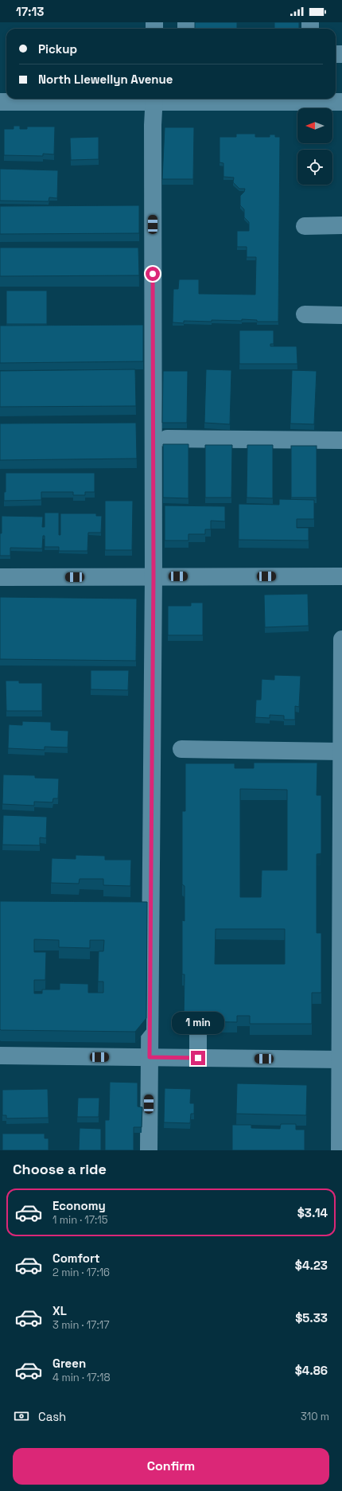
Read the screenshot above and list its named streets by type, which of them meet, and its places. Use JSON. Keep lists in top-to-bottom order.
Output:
{
  "north": "left",
  "page": {
    "status": "17:13",
    "banner": ["Pickup", "North Llewellyn Avenue"],
    "bubble": "1 min",
    "heading": "Choose a ride",
    "list": [
      {
        "name": "Economy",
        "note": "1 min · 17:15",
        "value": "$3.14"
      },
      {
        "name": "Comfort",
        "note": "2 min · 17:16",
        "value": "$4.23"
      },
      {
        "name": "XL",
        "note": "3 min · 17:17",
        "value": "$5.33"
      },
      {
        "name": "Green",
        "note": "4 min · 17:18",
        "value": "$4.86"
      }
    ],
    "pay": ["Cash", "310 m"],
    "buttons": "Confirm"
  }
}
